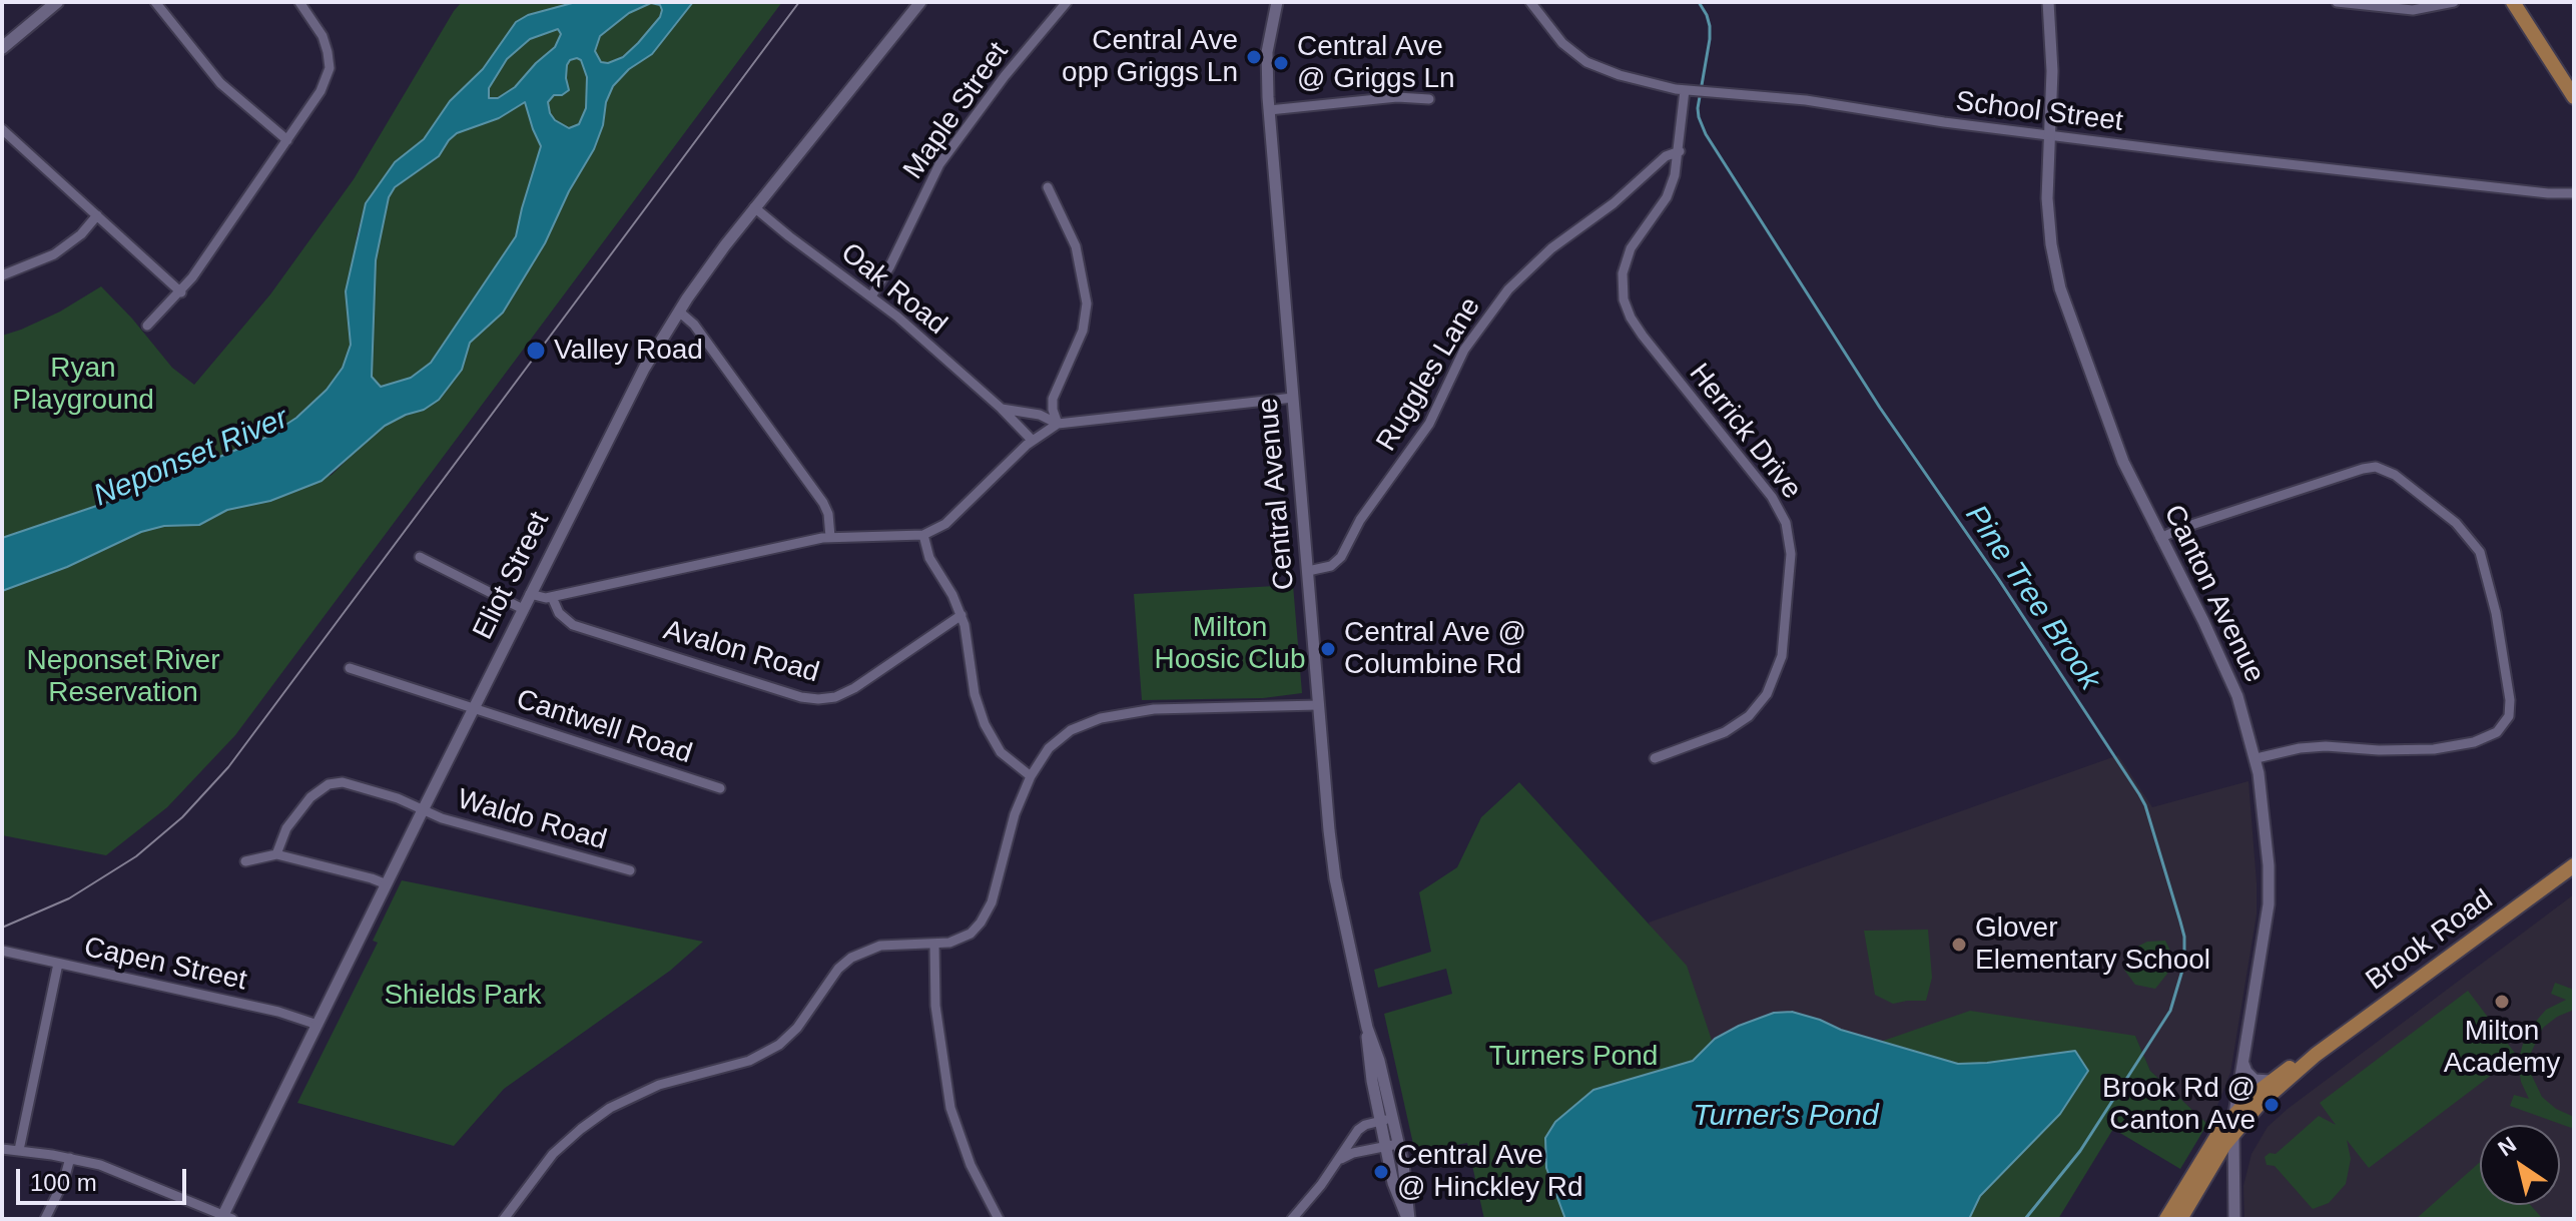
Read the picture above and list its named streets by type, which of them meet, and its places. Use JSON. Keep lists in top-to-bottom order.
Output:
{
  "streets": {
    "main road": ["Brook Road"],
    "street": [
      "Maple Street",
      "School Street",
      "Oak Road",
      "Ruggles Lane",
      "Herrick Drive",
      "Central Avenue",
      "Eliot Street",
      "Canton Avenue",
      "Avalon Road",
      "Cantwell Road",
      "Waldo Road",
      "Capen Street"
    ]
  },
  "crossings": [
    ["Maple Street", "Oak Road"],
    ["School Street", "Herrick Drive"],
    ["School Street", "Canton Avenue"],
    ["Oak Road", "Eliot Street"],
    ["Ruggles Lane", "Herrick Drive"],
    ["Ruggles Lane", "Central Avenue"],
    ["Eliot Street", "Cantwell Road"],
    ["Eliot Street", "Waldo Road"],
    ["Eliot Street", "Capen Street"],
    ["Canton Avenue", "Brook Road"]
  ],
  "water": ["Neponset River", "Pine Tree Brook", "Turner's Pond"],
  "parks": [
    "Ryan Playground",
    "Milton Hoosic Club",
    "Neponset River Reservation",
    "Shields Park",
    "Turners Pond"
  ],
  "places": [
    "Central Ave opp Griggs Ln",
    "Central Ave @ Griggs Ln",
    "Valley Road",
    "Central Ave @ Columbine Rd",
    "Glover Elementary School",
    "Milton Academy",
    "Brook Rd @ Canton Ave",
    "Central Ave @ Hinckley Rd"
  ],
  "scale_bar": "100 m",
  "north": "top left"
}
